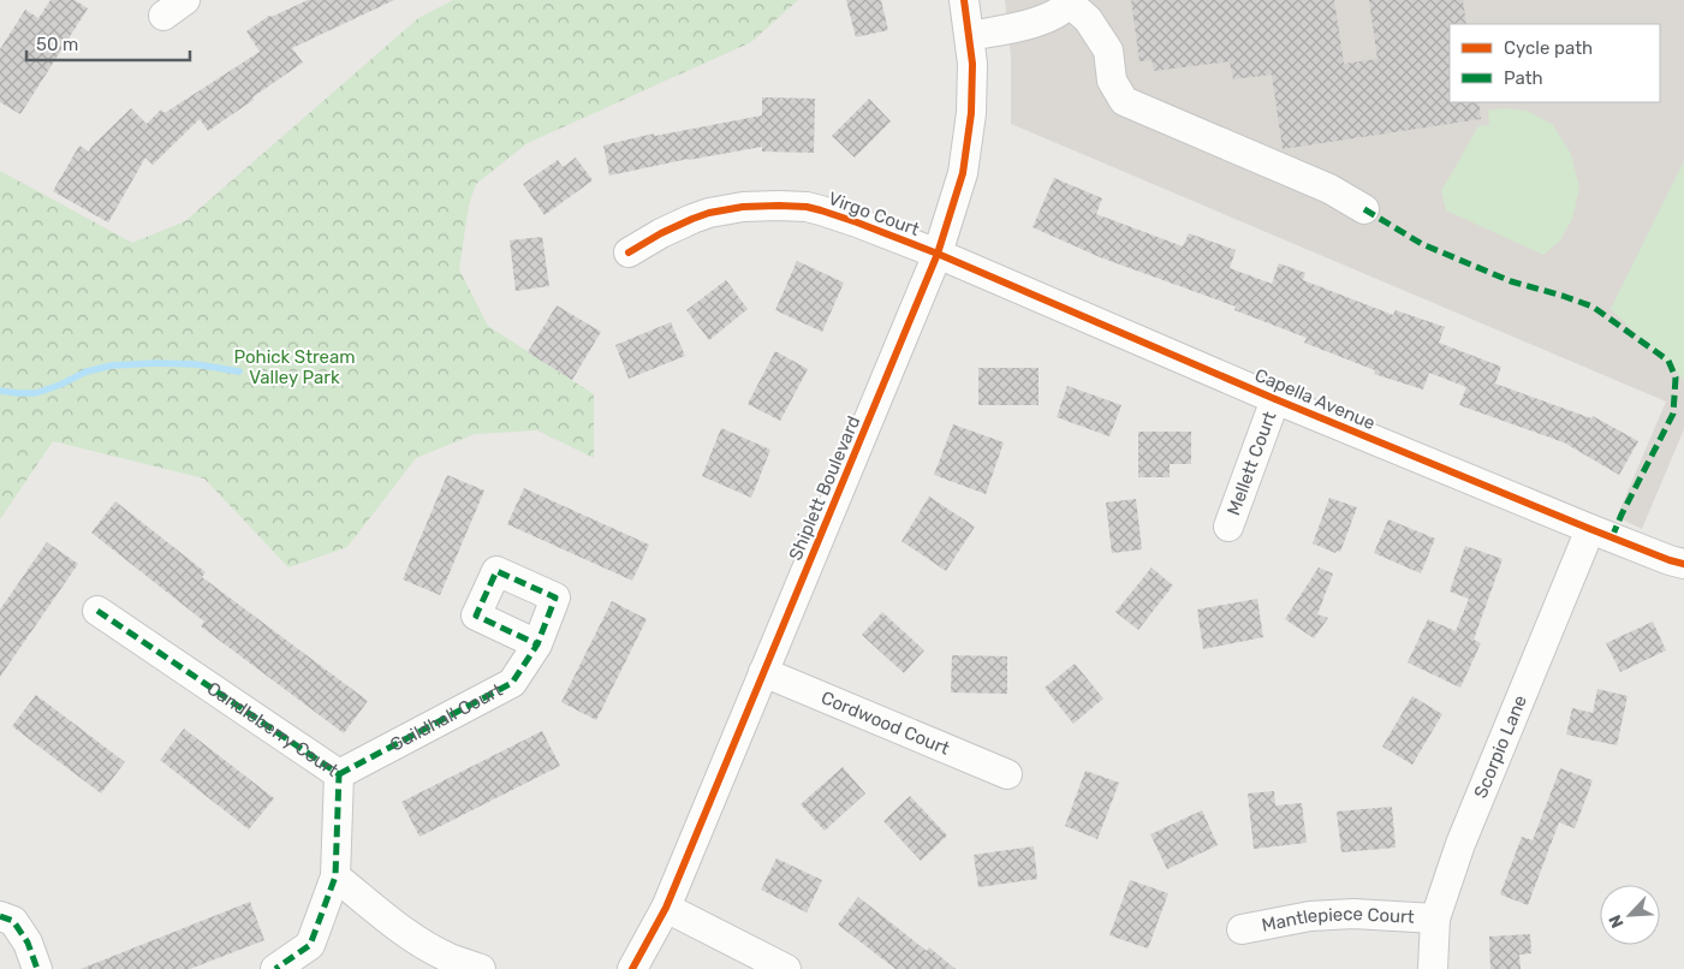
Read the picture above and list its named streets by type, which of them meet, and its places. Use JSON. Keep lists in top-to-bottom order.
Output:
{
  "streets": {
    "street": [
      "Virgo Court",
      "Capella Avenue",
      "Mellett Court",
      "Shiplett Boulevard",
      "Guildhall Court",
      "Cordwood Court",
      "Candleberry Court",
      "Scorpio Lane",
      "Mantlepiece Court"
    ]
  },
  "crossings": [
    ["Virgo Court", "Capella Avenue"],
    ["Virgo Court", "Shiplett Boulevard"],
    ["Capella Avenue", "Mellett Court"],
    ["Capella Avenue", "Shiplett Boulevard"],
    ["Capella Avenue", "Scorpio Lane"],
    ["Shiplett Boulevard", "Cordwood Court"],
    ["Guildhall Court", "Candleberry Court"],
    ["Scorpio Lane", "Mantlepiece Court"]
  ],
  "parks": ["Pohick Stream Valley Park"],
  "legend": ["Cycle path", "Path"],
  "scale_bar": "50 m",
  "north": "bottom left"
}
